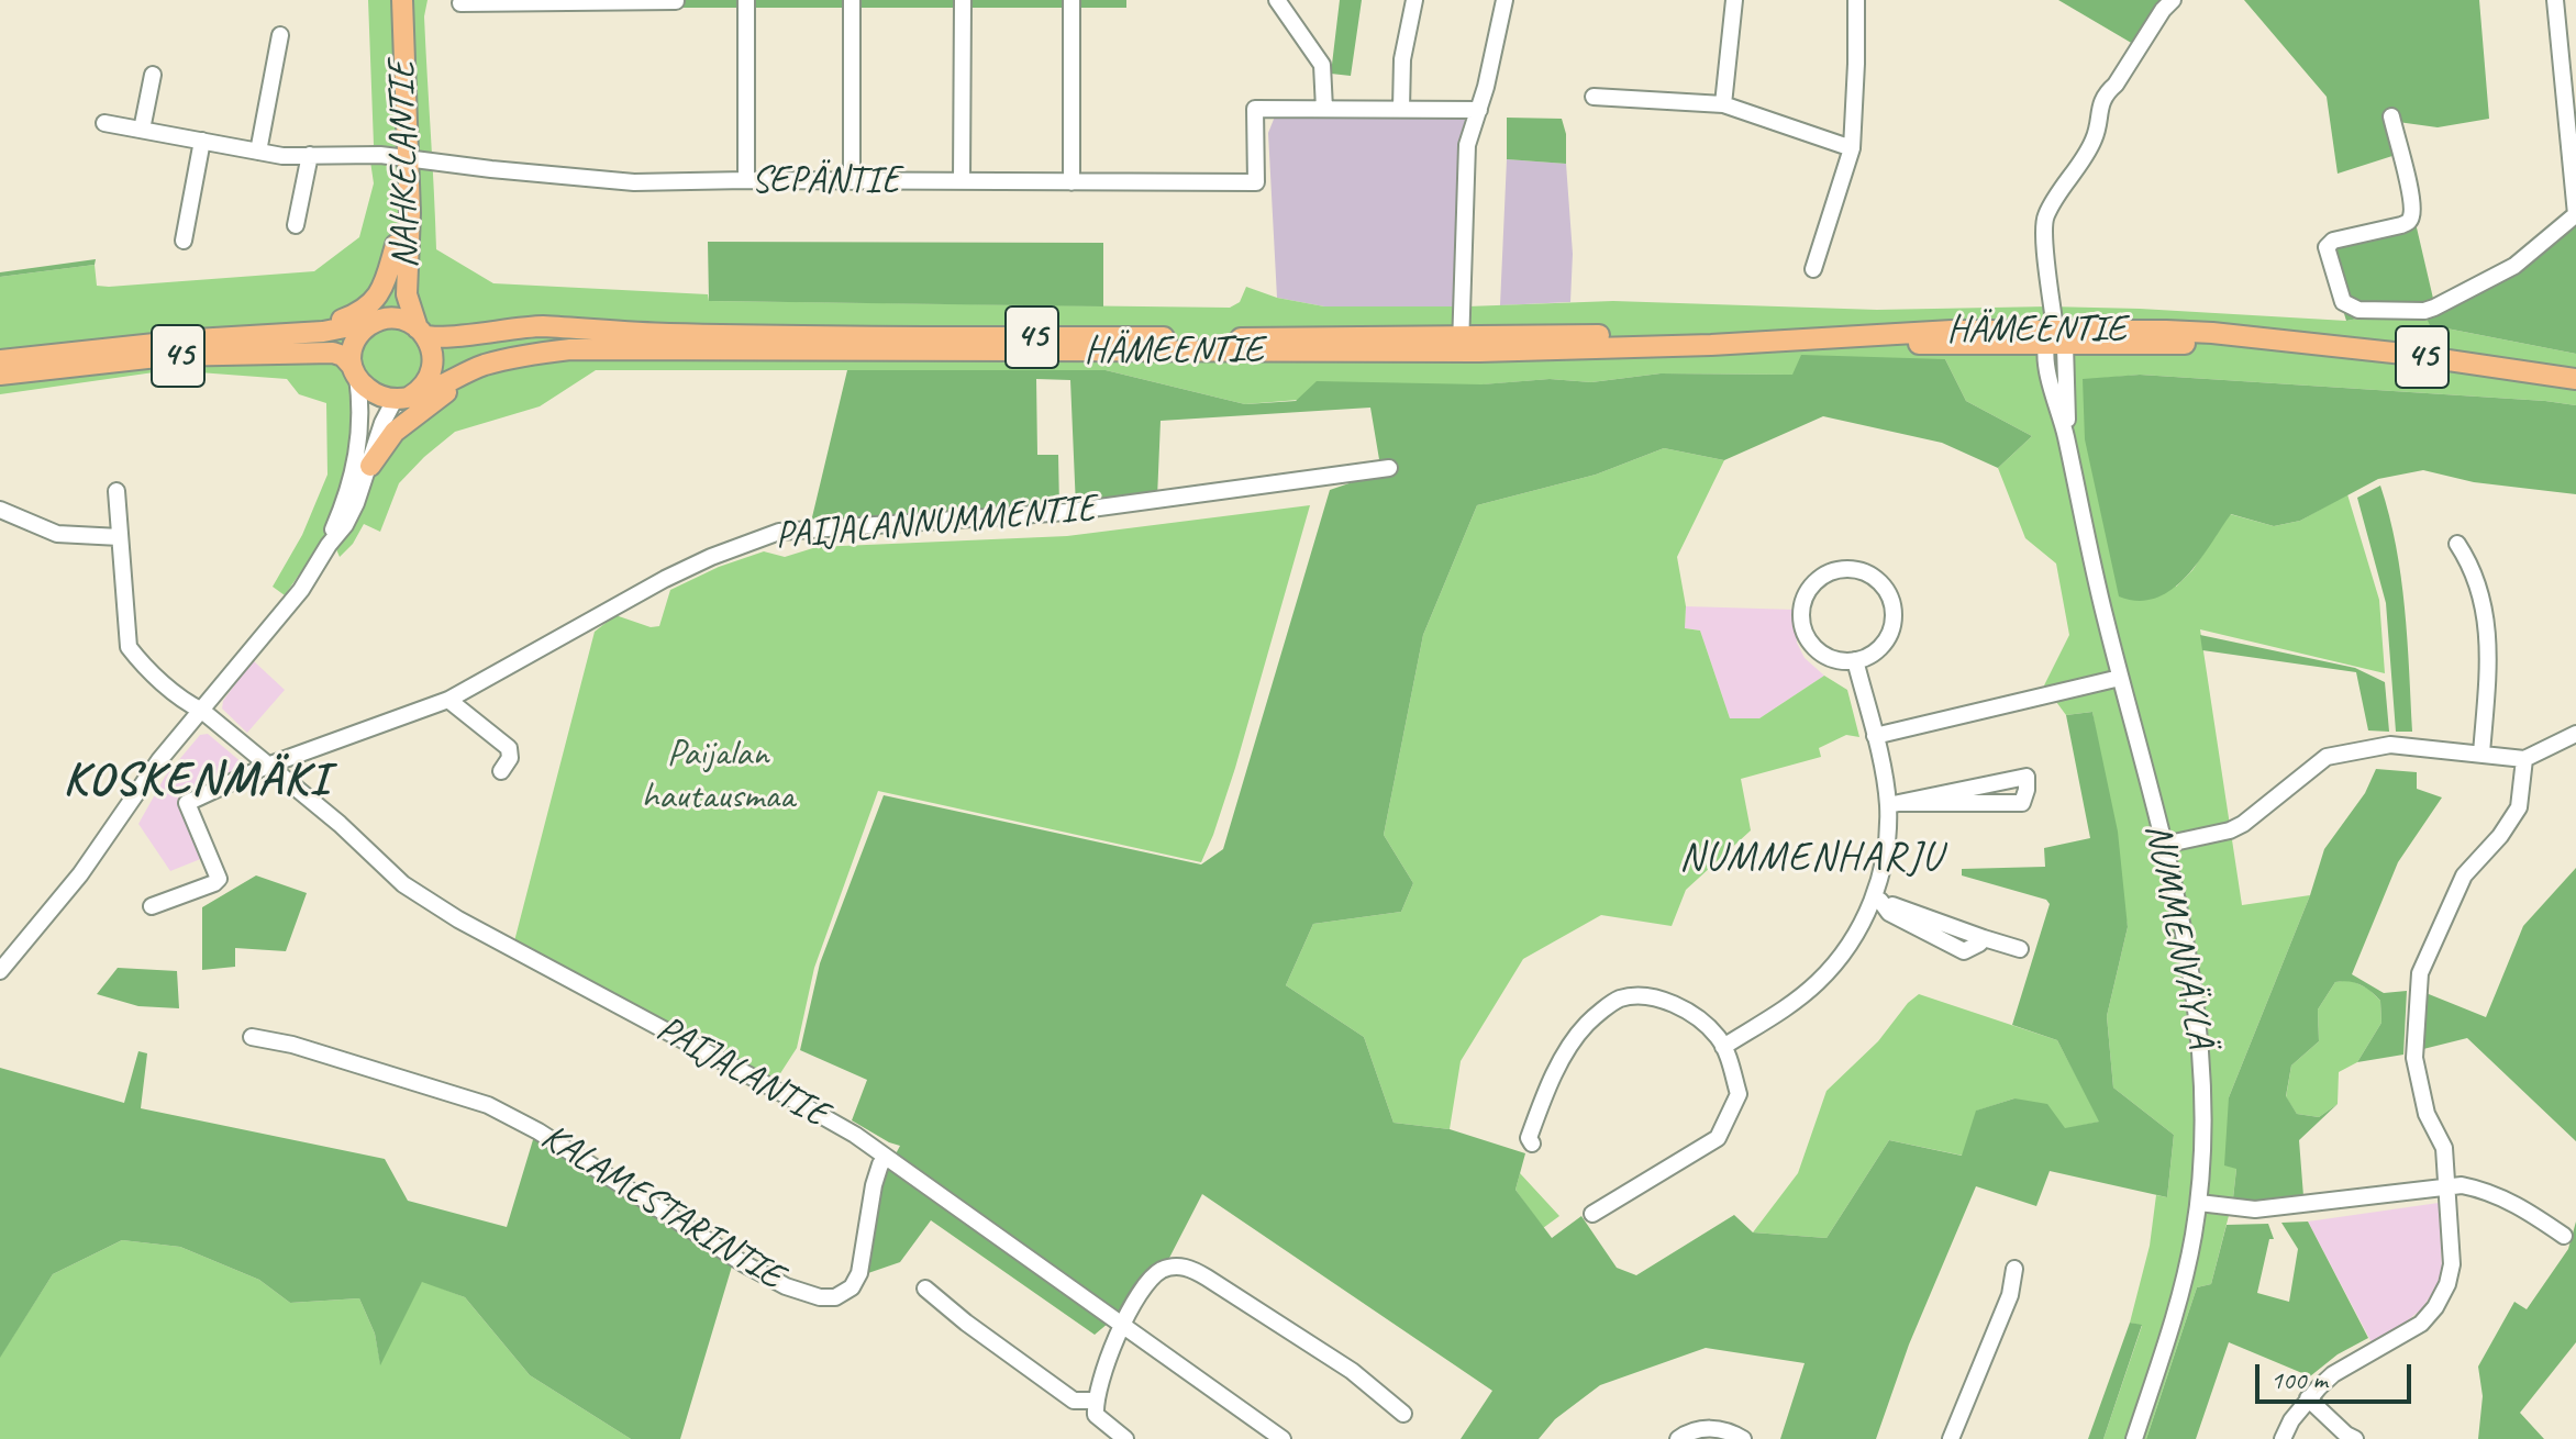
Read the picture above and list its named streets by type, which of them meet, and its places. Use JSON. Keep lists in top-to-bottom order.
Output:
{
  "streets": {
    "main road": ["NAHKELANTIE", "HÄMEENTIE", "45"],
    "street": [
      "SEPÄNTIE",
      "PAIJALANNUMMENTIE",
      "NUMMENVÄYLÄ",
      "PAIJALANTIE",
      "KALAMESTARINTIE"
    ]
  },
  "crossings": [
    ["NAHKELANTIE", "SEPÄNTIE"],
    ["NAHKELANTIE", "HÄMEENTIE"],
    ["NAHKELANTIE", "45"],
    ["HÄMEENTIE", "45"],
    ["HÄMEENTIE", "NUMMENVÄYLÄ"],
    ["PAIJALANNUMMENTIE", "PAIJALANTIE"],
    ["PAIJALANTIE", "KALAMESTARINTIE"]
  ],
  "districts": ["KOSKENMÄKI", "NUMMENHARJU"],
  "parks": ["Paijalan hautausmaa"],
  "scale_bar": "100 m"
}
